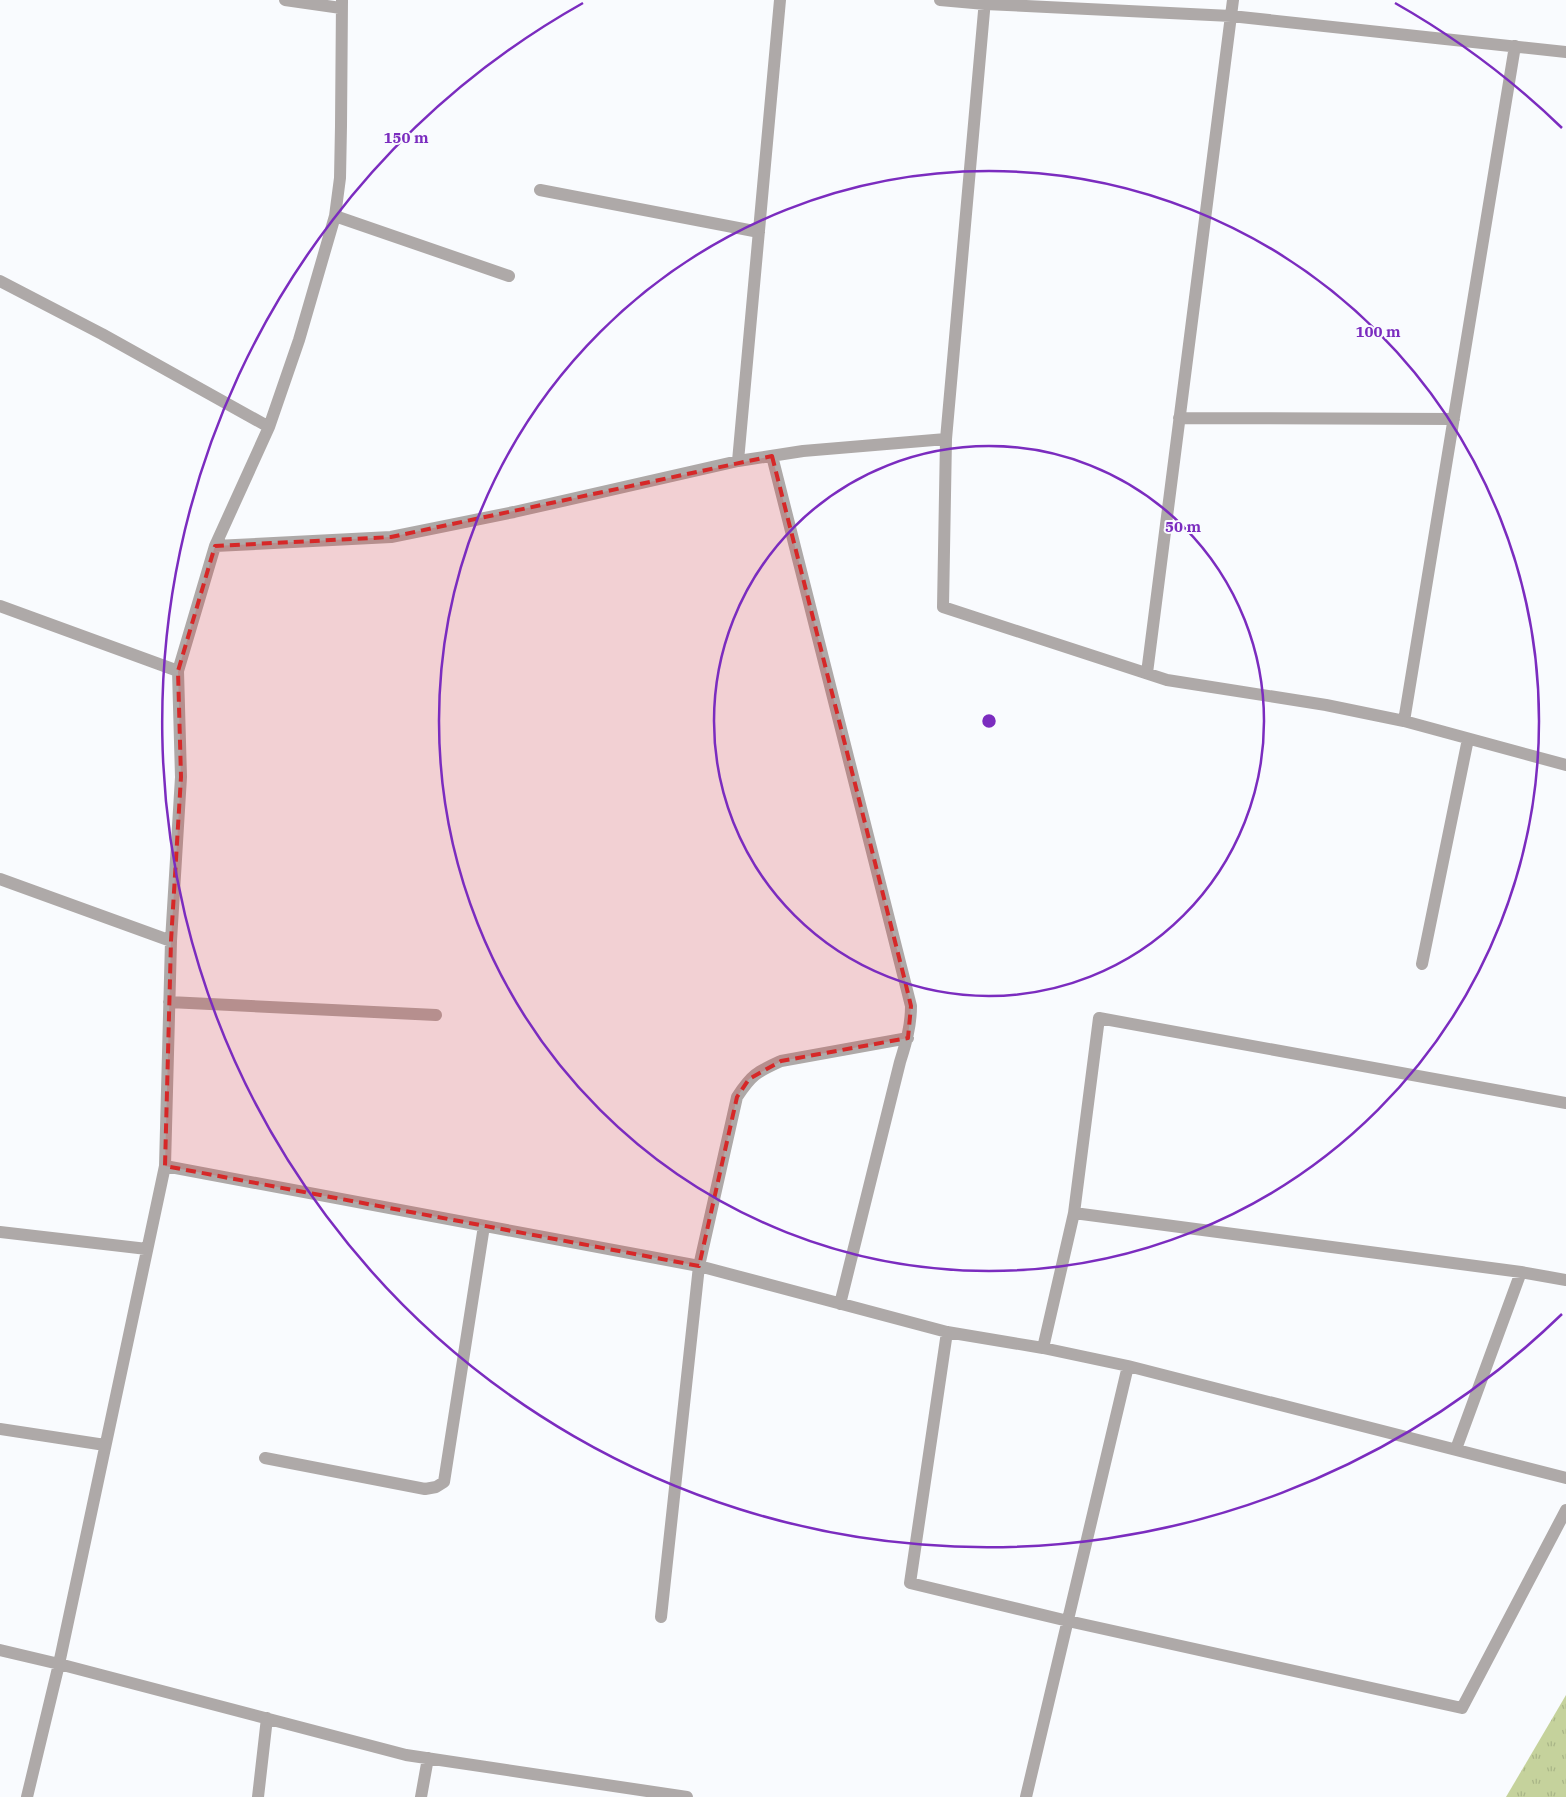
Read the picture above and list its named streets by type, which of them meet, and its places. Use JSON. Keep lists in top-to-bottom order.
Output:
{
  "rings": ["150 m", "100 m", "50 m"]
}
